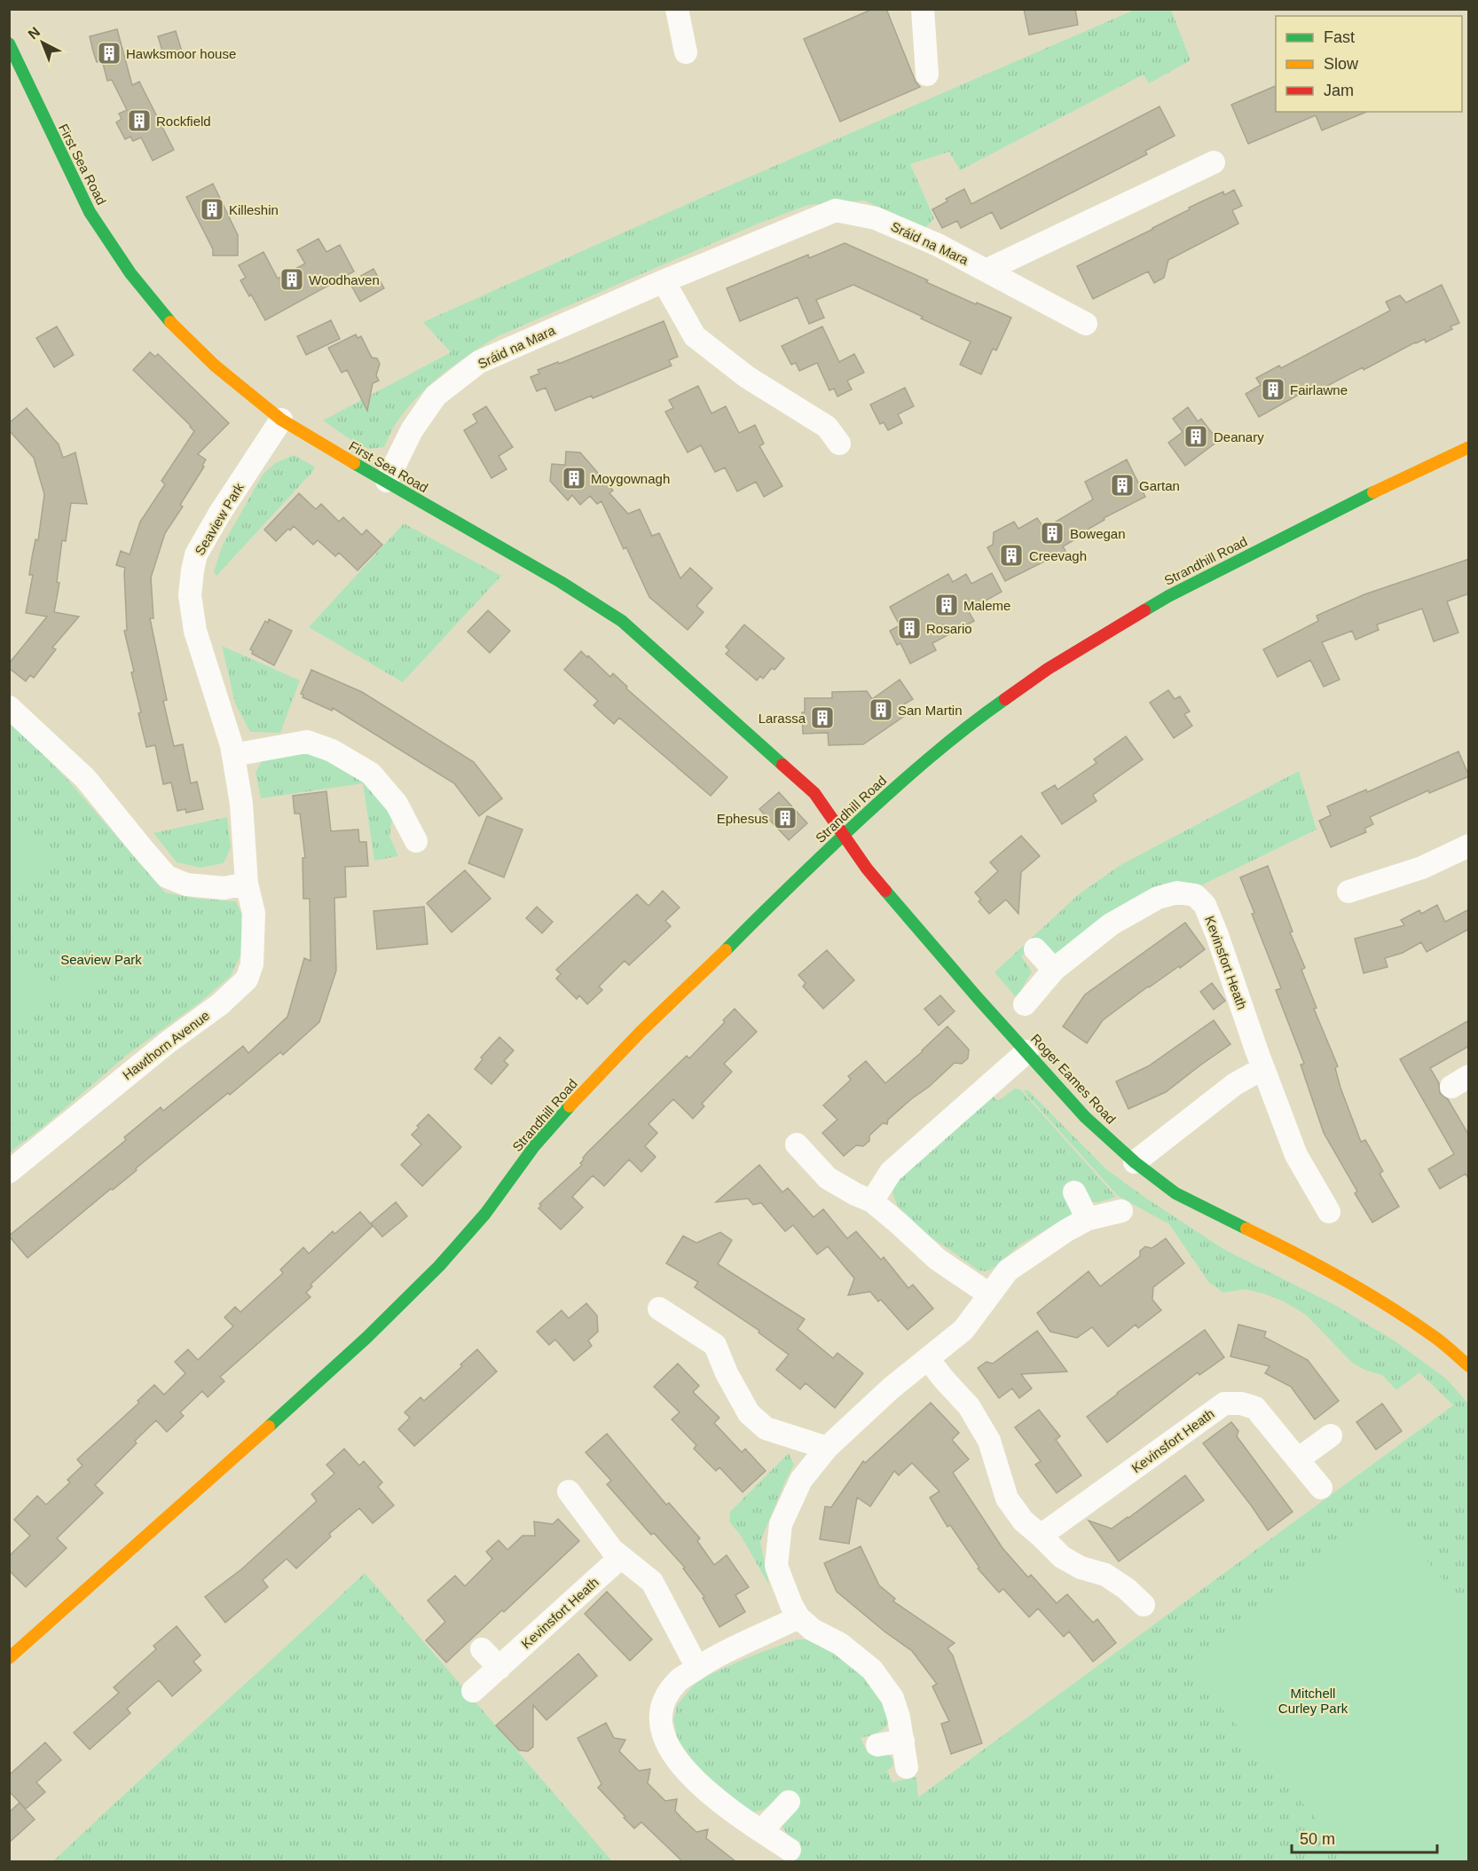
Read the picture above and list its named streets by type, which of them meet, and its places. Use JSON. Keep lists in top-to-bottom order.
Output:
{
  "streets": {
    "main road": ["First Sea Road", "Strandhill Road", "Roger Eames Road"],
    "street": [
      "Sráid na Mara",
      "Seaview Park",
      "Kevinsfort Heath",
      "Hawthorn Avenue"
    ]
  },
  "crossings": [
    ["First Sea Road", "Sráid na Mara"],
    ["First Sea Road", "Seaview Park"],
    ["First Sea Road", "Strandhill Road"],
    ["First Sea Road", "Roger Eames Road"],
    ["Seaview Park", "Hawthorn Avenue"],
    ["Strandhill Road", "Roger Eames Road"]
  ],
  "parks": ["Seaview Park", "Mitchell Curley Park"],
  "places": {
    "building": [
      "Hawksmoor house",
      "Rockfield",
      "Killeshin",
      "Woodhaven",
      "Fairlawne",
      "Deanary",
      "Moygownagh",
      "Gartan",
      "Bowegan",
      "Creevagh",
      "Maleme",
      "Rosario",
      "San Martin",
      "Larassa",
      "Ephesus"
    ]
  },
  "legend": ["Fast", "Slow", "Jam"],
  "scale_bar": "50 m",
  "north": "top left"
}
